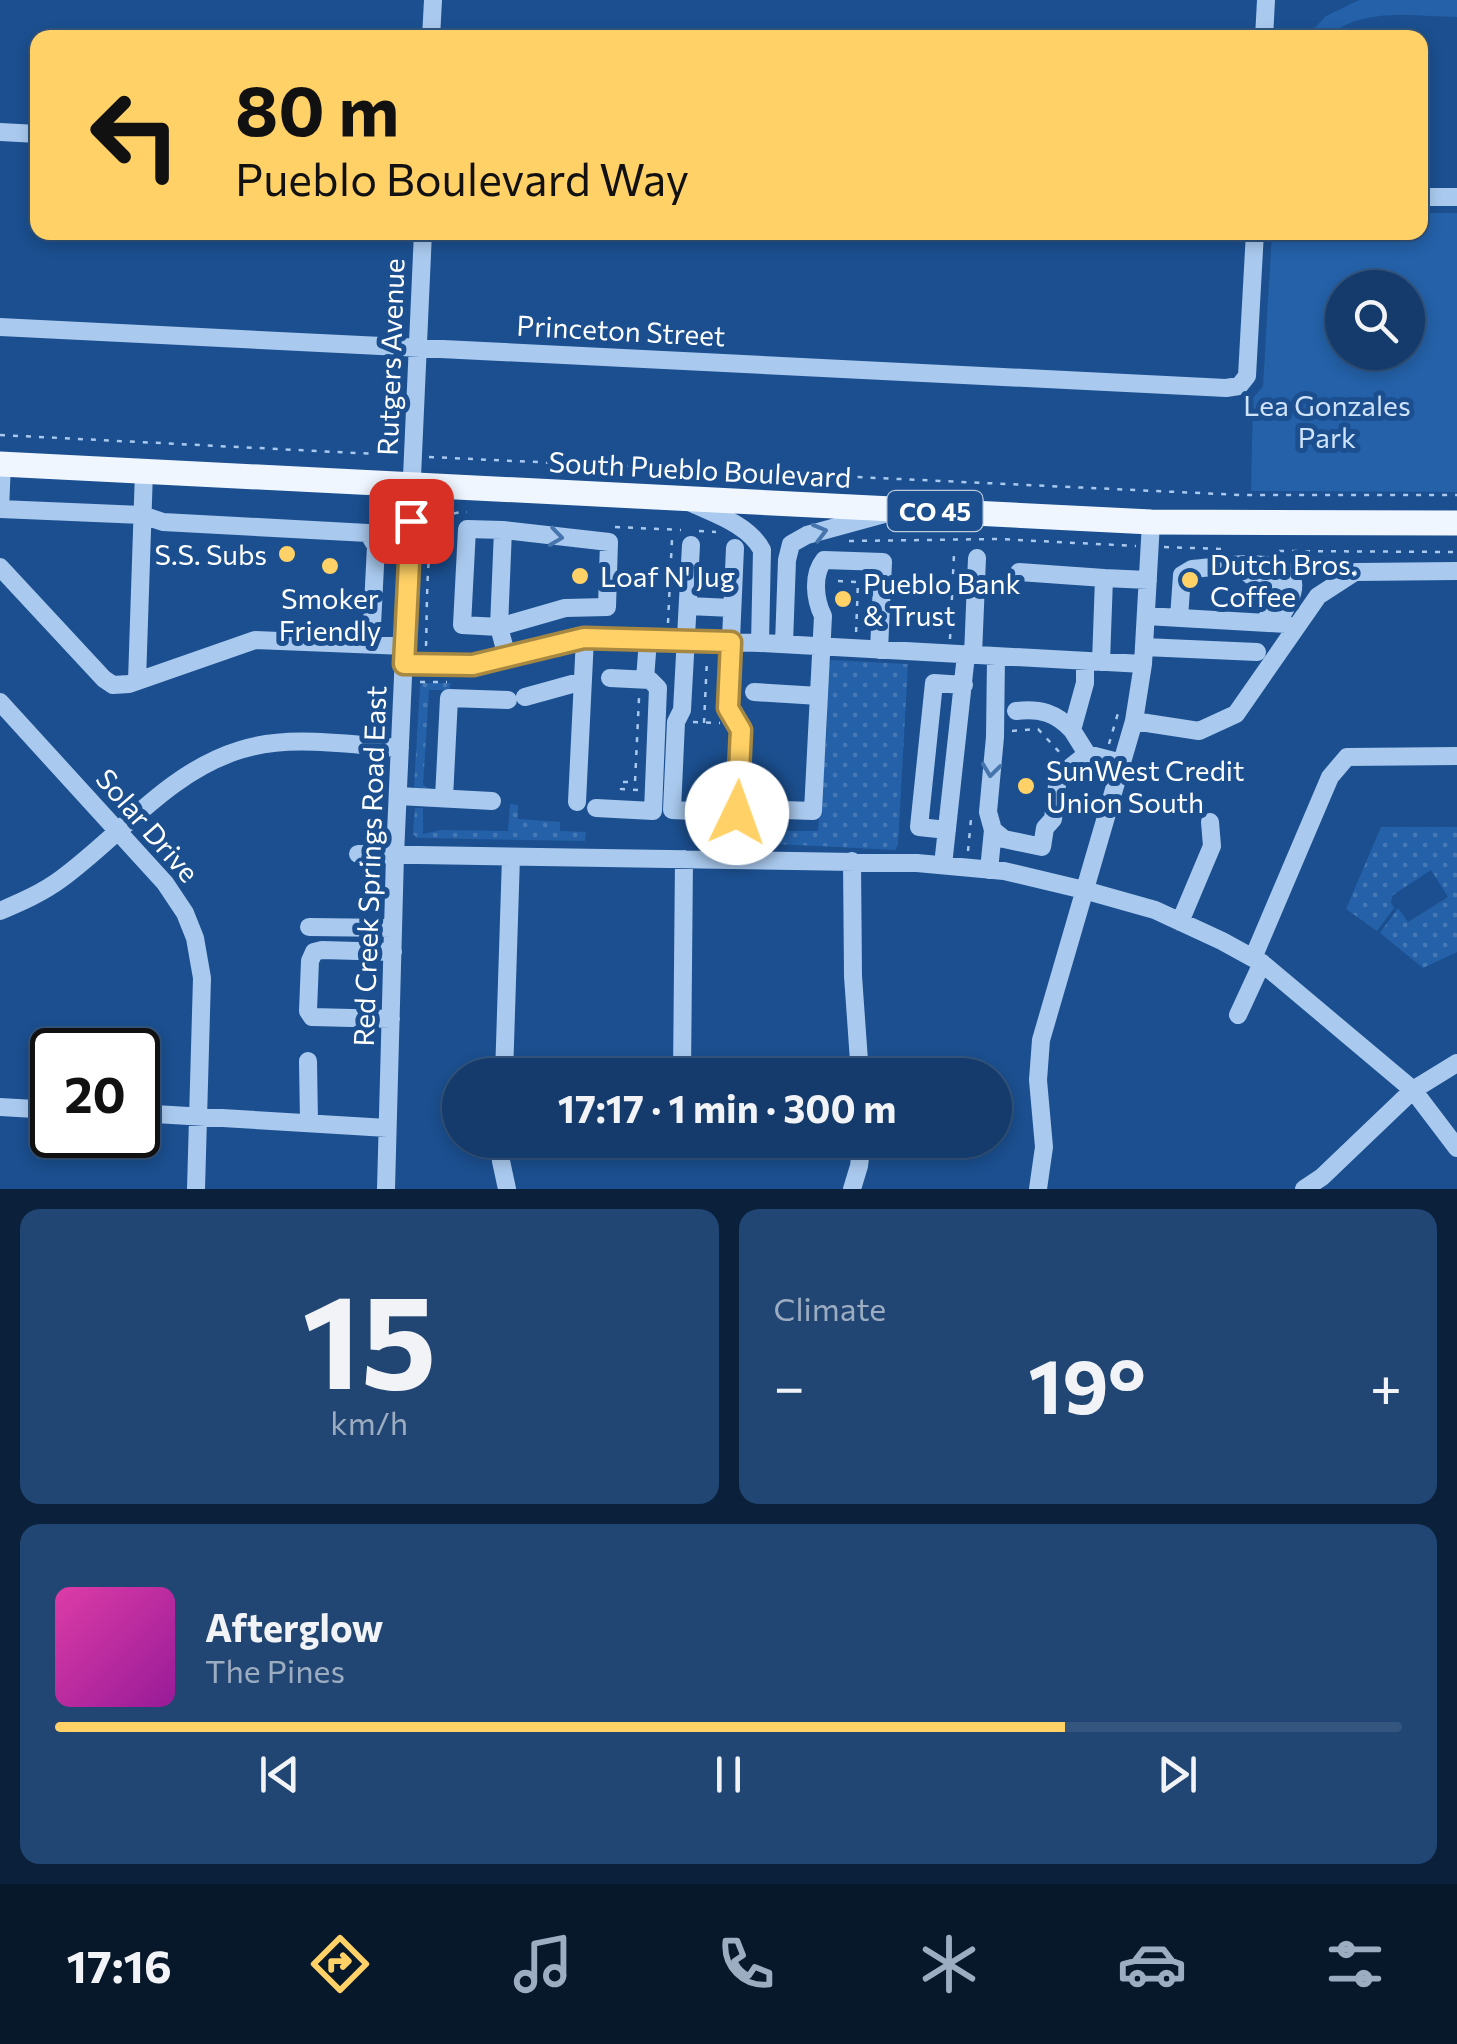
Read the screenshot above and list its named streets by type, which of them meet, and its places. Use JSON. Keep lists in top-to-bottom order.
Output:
{
  "streets": {
    "main road": ["South Pueblo Boulevard", "CO 45"],
    "street": [
      "Princeton Street",
      "Rutgers Avenue",
      "Solar Drive",
      "Red Creek Springs Road East"
    ]
  },
  "crossings": [
    ["Princeton Street", "Rutgers Avenue"],
    ["Rutgers Avenue", "South Pueblo Boulevard"],
    ["Rutgers Avenue", "Red Creek Springs Road East"],
    ["South Pueblo Boulevard", "Red Creek Springs Road East"]
  ],
  "parks": ["Lea Gonzales Park"],
  "places": [
    "S.S. Subs",
    "Smoker Friendly",
    "Loaf N' Jug",
    "Dutch Bros. Coffee",
    "Pueblo Bank & Trust",
    "SunWest Credit Union South"
  ],
  "page": {
    "turn": ["80 m", "Pueblo Boulevard Way"],
    "limit": "20",
    "trip": "17:17 · 1 min · 300 m",
    "tile": [
      ["15", "km/h"],
      "Climate"
    ],
    "heat": ["−", "19°", "+"],
    "song": ["Afterglow", "The Pines"],
    "tabs": "17:16"
  }
}
